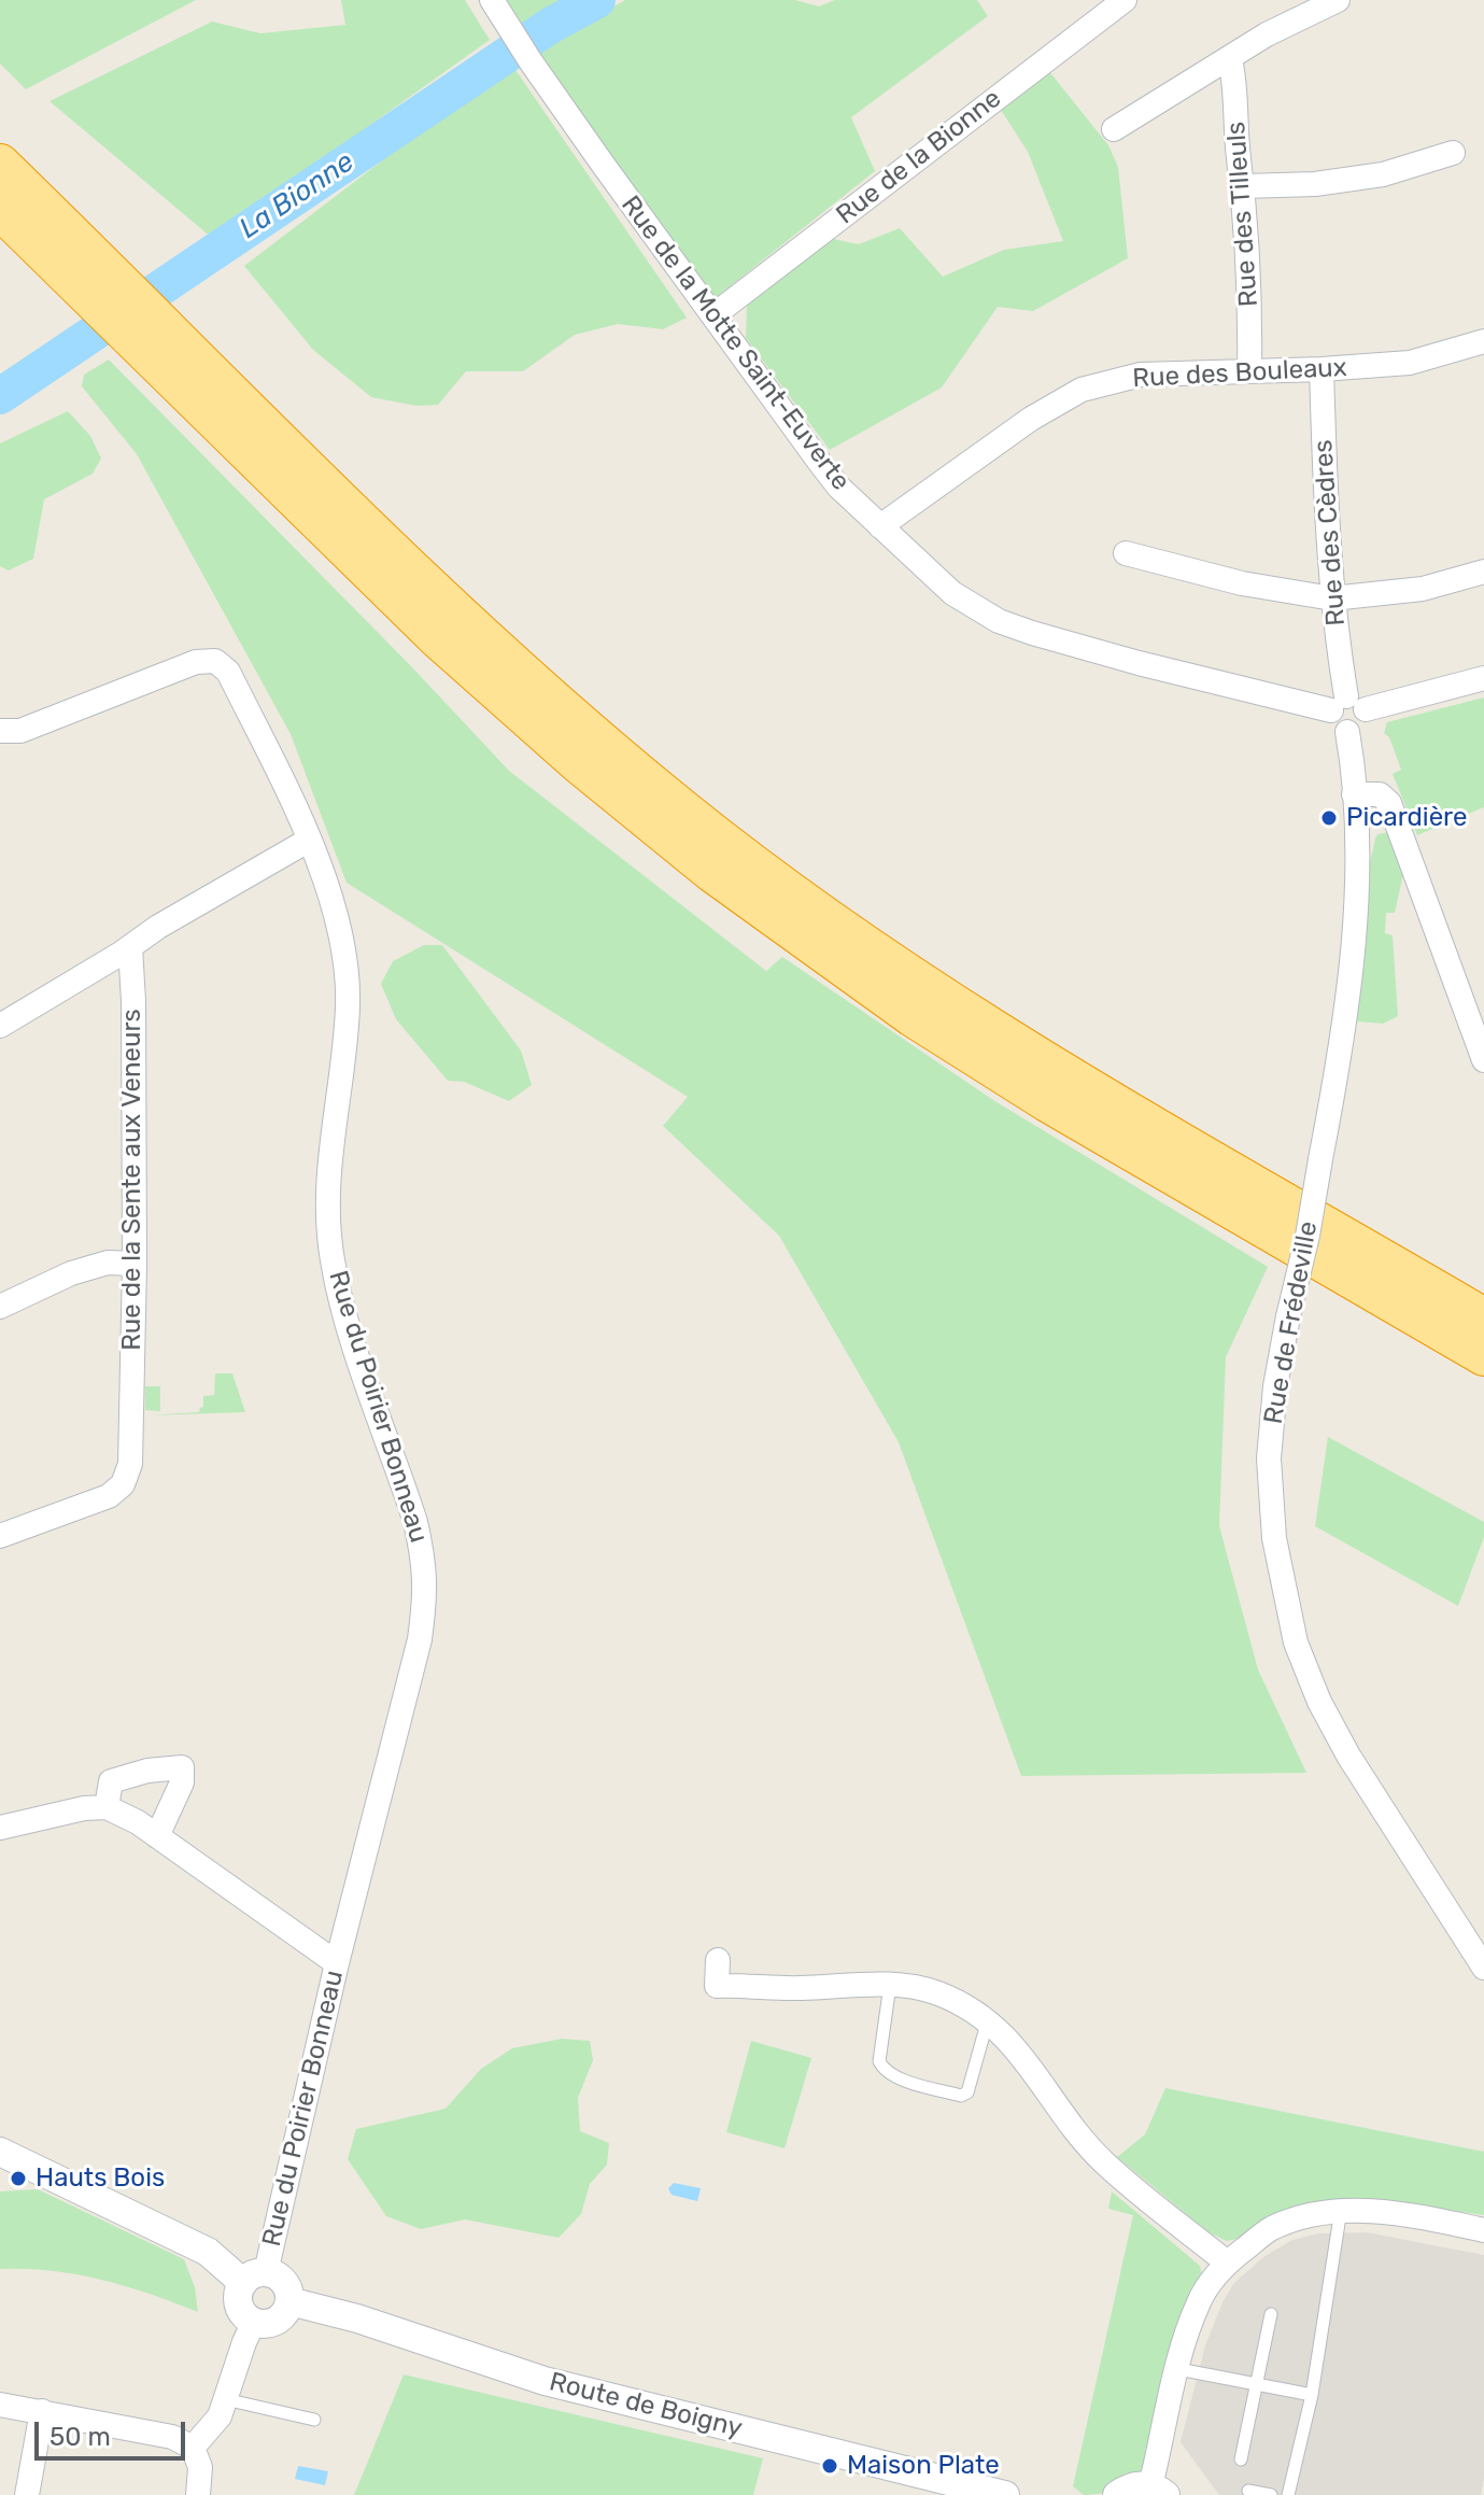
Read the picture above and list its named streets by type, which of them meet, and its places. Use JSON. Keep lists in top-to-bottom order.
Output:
{
  "streets": {
    "street": [
      "Rue de la Bionne",
      "Rue des Tilleuls",
      "Rue de la Motte Saint-Euverte",
      "Rue des Bouleaux",
      "Rue des Cèdres",
      "Rue de la Sente aux Veneurs",
      "Rue de Frédeville",
      "Rue du Poirier Bonneau",
      "Route de Boigny"
    ]
  },
  "crossings": [
    ["Rue de la Bionne", "Rue de la Motte Saint-Euverte"],
    ["Rue des Tilleuls", "Rue des Bouleaux"],
    ["Rue de la Motte Saint-Euverte", "Rue des Bouleaux"],
    ["Rue de la Motte Saint-Euverte", "Rue des Cèdres"],
    ["Rue de la Motte Saint-Euverte", "Rue de Frédeville"],
    ["Rue des Bouleaux", "Rue des Cèdres"],
    ["Rue des Cèdres", "Rue de Frédeville"],
    ["Rue du Poirier Bonneau", "Route de Boigny"]
  ],
  "water": ["La Bionne"],
  "places": ["Picardière", "Hauts Bois", "Maison Plate"],
  "scale_bar": "50 m"
}
